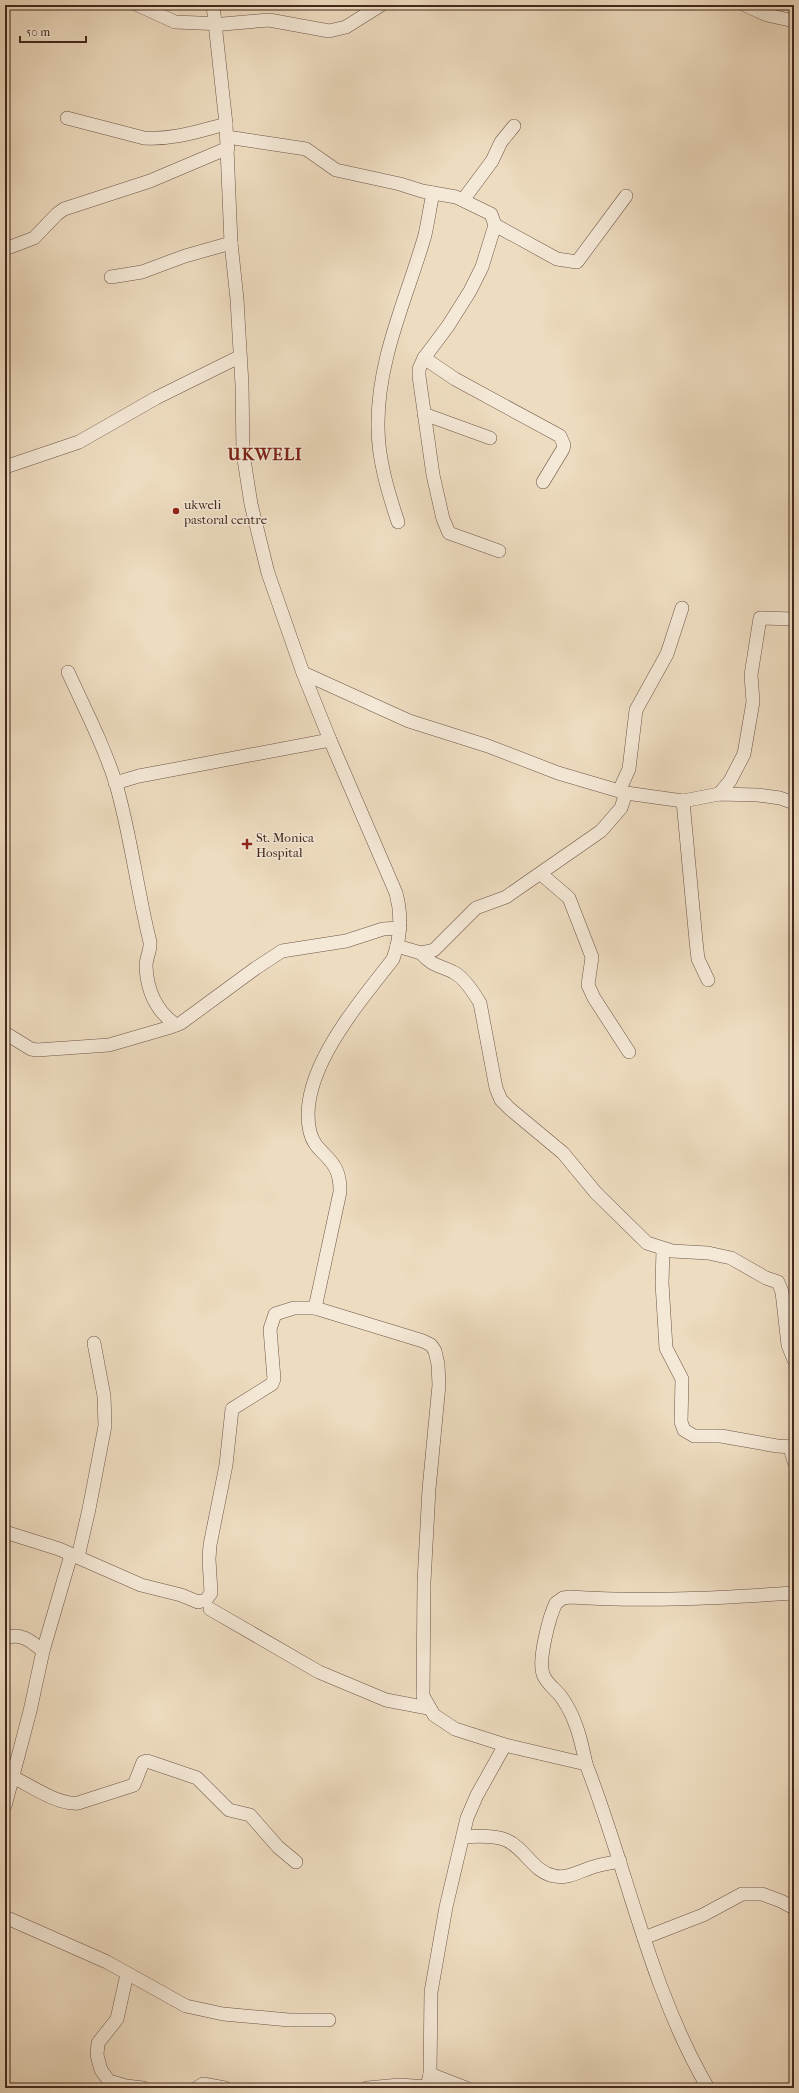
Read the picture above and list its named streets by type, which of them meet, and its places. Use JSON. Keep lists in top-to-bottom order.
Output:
{
  "districts": ["UKWELI"],
  "places": {
    "other": ["ukweli pastoral centre"],
    "health": ["St. Monica Hospital"]
  },
  "scale_bar": "50 m"
}
